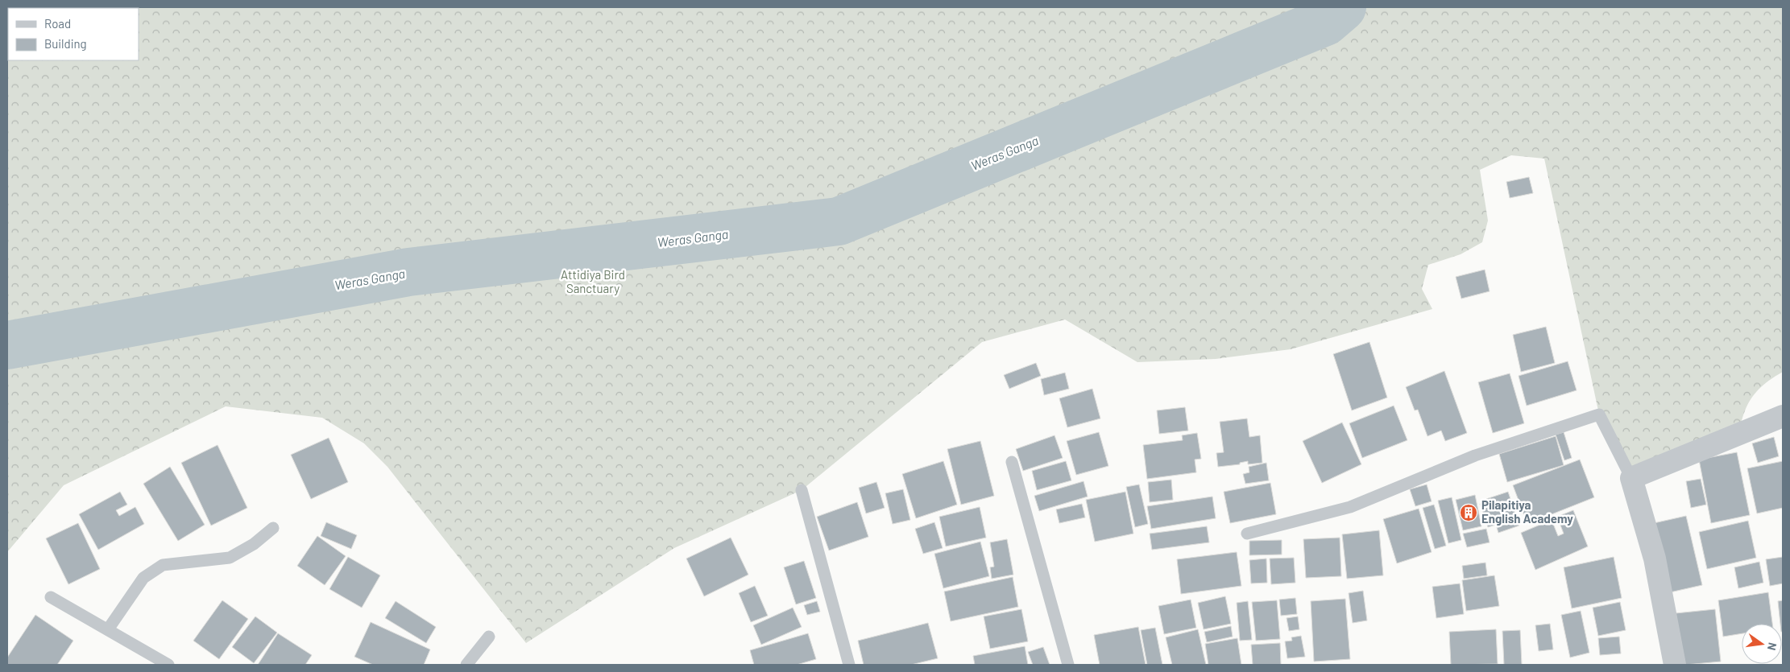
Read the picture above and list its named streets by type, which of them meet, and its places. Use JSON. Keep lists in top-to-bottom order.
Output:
{
  "water": ["Weras Ganga"],
  "parks": ["Attidiya Bird Sanctuary"],
  "places": {
    "building": ["Pilapitiya English Academy"]
  },
  "legend": ["Road", "Building"],
  "north": "right"
}
